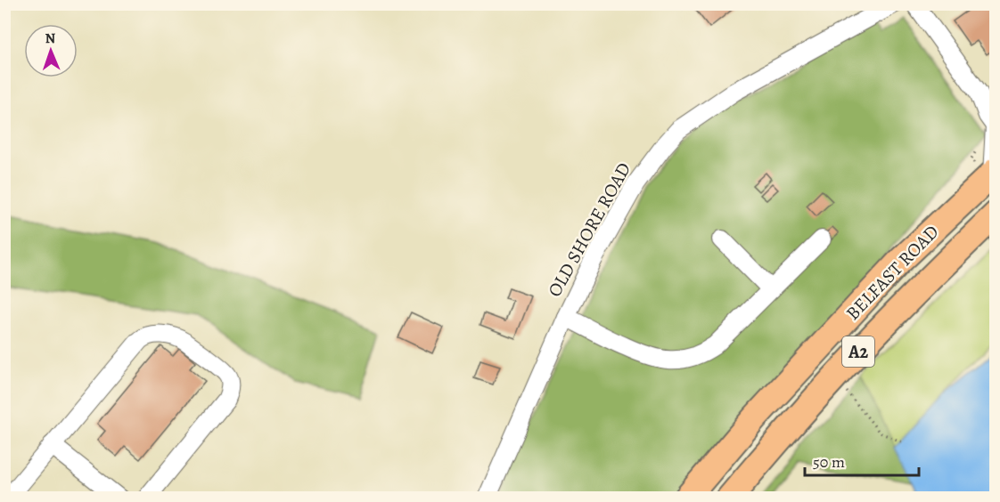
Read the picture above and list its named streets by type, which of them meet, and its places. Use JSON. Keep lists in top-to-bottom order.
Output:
{
  "streets": {
    "highway": ["BELFAST ROAD", "A2"],
    "street": ["OLD SHORE ROAD"]
  },
  "scale_bar": "50 m",
  "north": "top"
}
